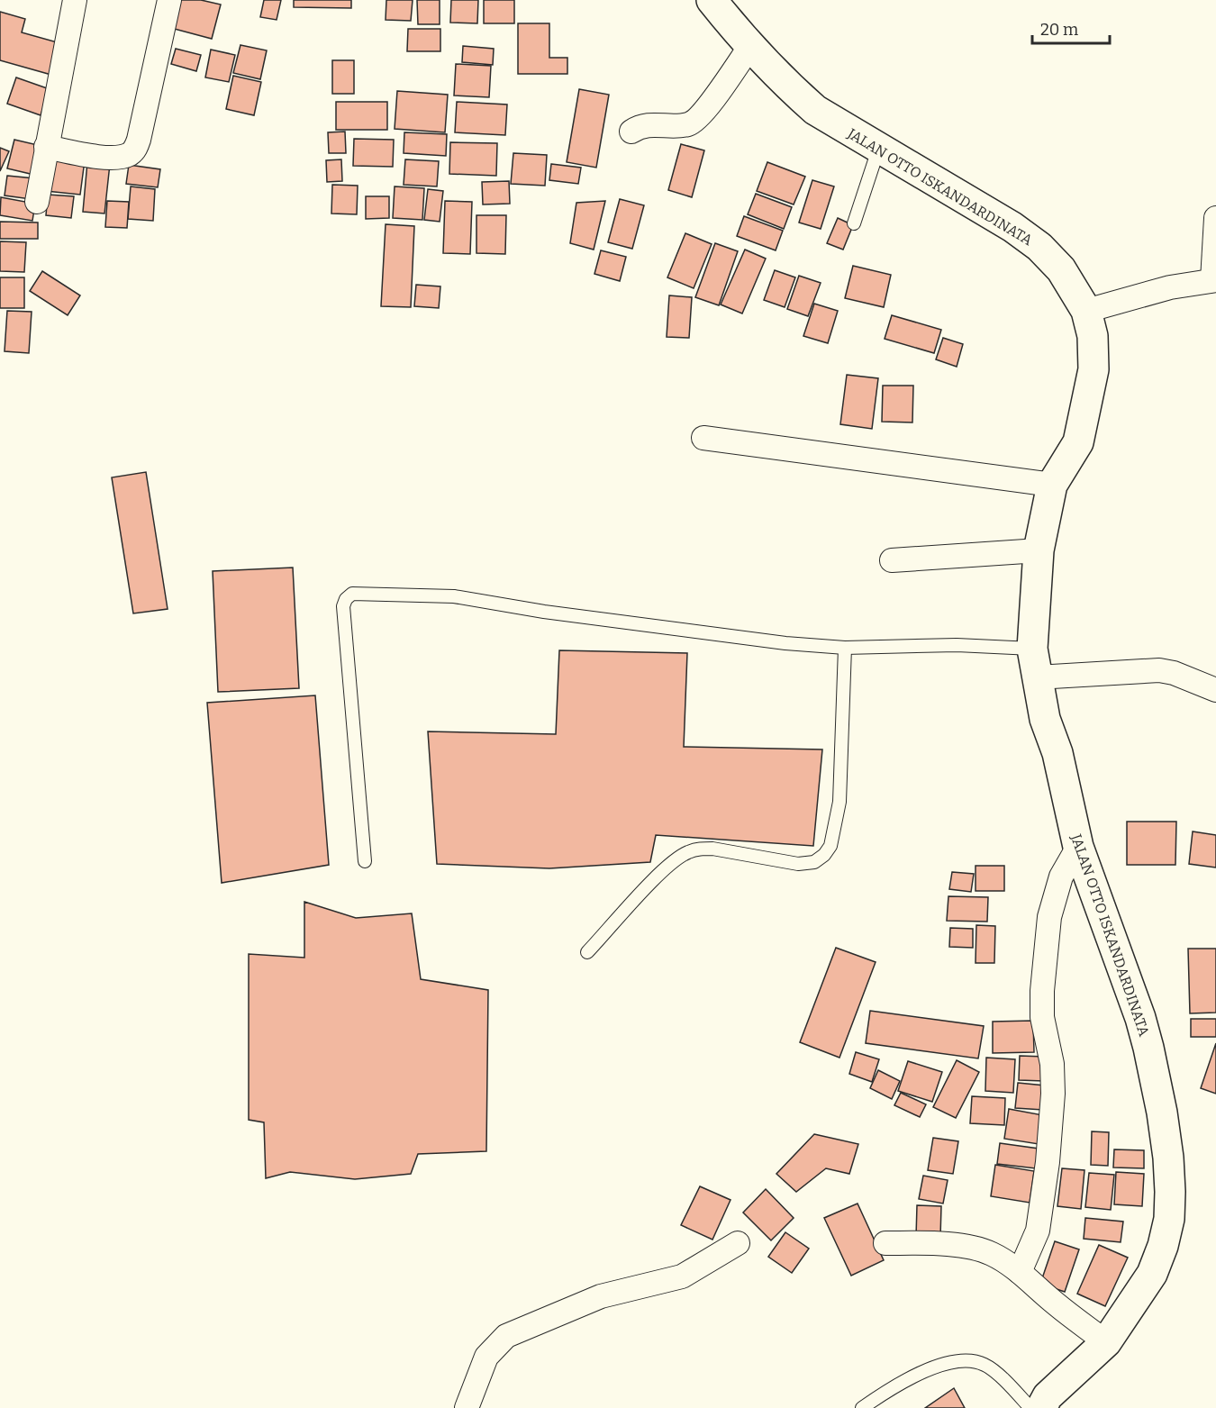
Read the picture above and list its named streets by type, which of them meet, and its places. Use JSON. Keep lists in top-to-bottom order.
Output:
{
  "streets": {
    "main road": ["JALAN OTTO ISKANDARDINATA"]
  },
  "scale_bar": "20 m"
}
